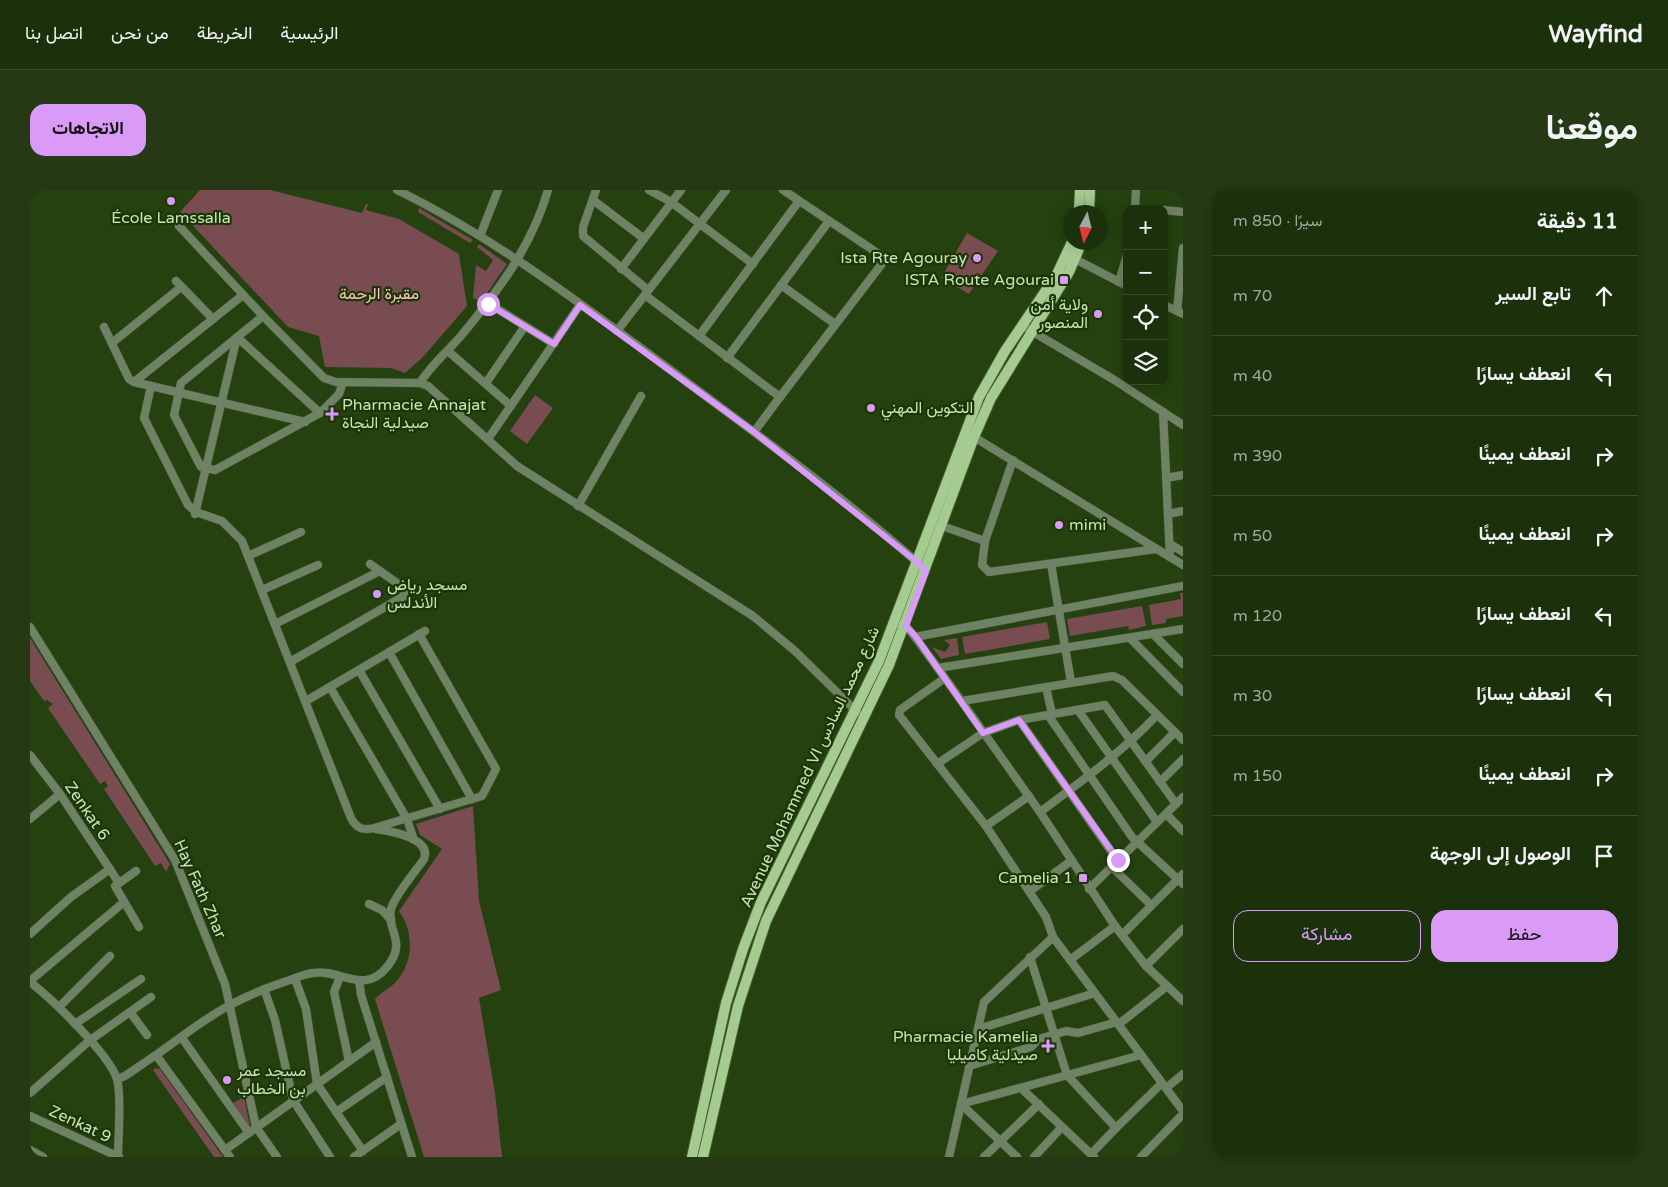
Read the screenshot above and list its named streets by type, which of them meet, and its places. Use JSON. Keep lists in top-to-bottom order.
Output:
{
  "streets": {
    "main road": ["Avenue Mohammed VI شارع محمد السادس"],
    "street": ["Zenkat 6", "Hay Fath Zhar", "Zenkat 9"]
  },
  "parks": ["مقبرة الرحمة"],
  "places": {
    "other": [
      "École Lamssalla",
      "Ista Rte Agouray",
      "ولاية أمن المنصور",
      "التكوين المهني",
      "mimi",
      "مسجد رياض الأندلس",
      "مسجد عمر بن الخطاب"
    ],
    "transit": ["ISTA Route Agourai", "Camelia 1"],
    "health": ["Pharmacie Annajat صيدلية النجاة", "Pharmacie Kamelia صيدلية كاميليا"]
  },
  "north": "bottom",
  "page": {
    "header": "Wayfind",
    "nav": [
      "الرئيسية",
      "الخريطة",
      "من نحن",
      "اتصل بنا"
    ],
    "title": "موقعنا",
    "buttons": [
      "الاتجاهات",
      ["حفظ", "مشاركة"]
    ],
    "heading": ["11 دقيقة", "سيرًا · 850 m"],
    "map_buttons": ["+", "−"],
    "list": [
      ["تابع السير", "70 m"],
      ["انعطف يسارًا", "40 m"],
      ["انعطف يمينًا", "390 m"],
      ["انعطف يمينًا", "50 m"],
      ["انعطف يسارًا", "120 m"],
      ["انعطف يسارًا", "30 m"],
      ["انعطف يمينًا", "150 m"],
      "الوصول إلى الوجهة"
    ]
  }
}
